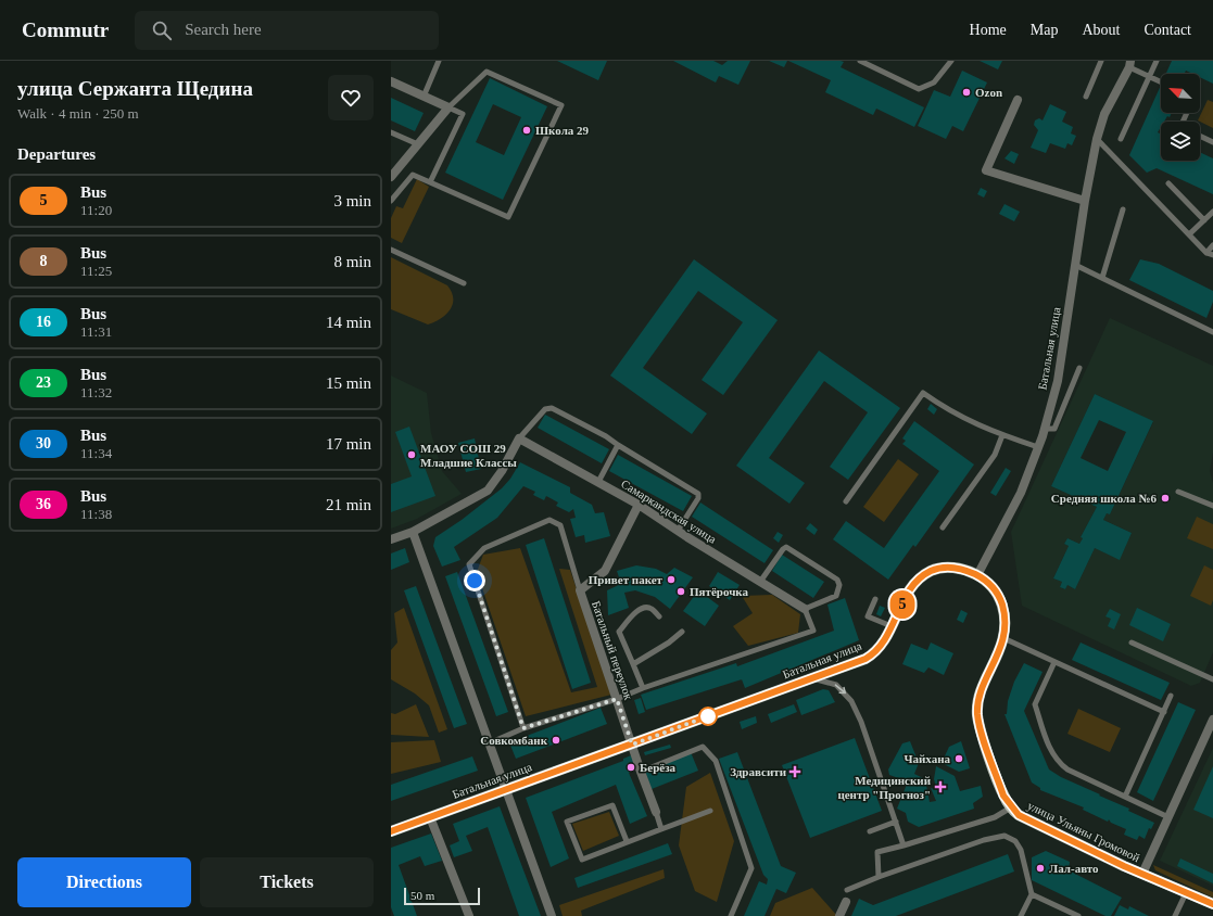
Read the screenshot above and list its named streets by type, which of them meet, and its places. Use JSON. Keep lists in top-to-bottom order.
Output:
{
  "streets": {
    "main road": ["Батальная улица", "улица Ульяны Громовой"],
    "street": ["Самаркандская улица", "Батальный переулок"]
  },
  "crossings": [
    ["Батальная улица", "Батальный переулок"],
    ["Батальная улица", "улица Ульяны Громовой"],
    ["Самаркандская улица", "Батальный переулок"]
  ],
  "places": {
    "other": [
      "Ozon",
      "Школа 29",
      "МАОУ СОШ 29 Младшие Классы",
      "Средняя школа №6",
      "Привет пакет",
      "Пятёрочка",
      "Совкомбанк",
      "Чайхана",
      "Берёза",
      "Лал-авто"
    ],
    "health": ["Здравсити", "Медицинский центр \"Прогноз\""]
  },
  "lines": ["bus line 5"],
  "scale_bar": "50 m",
  "north": "top left",
  "page": {
    "header": "Commutr",
    "search": "Search here",
    "nav": [
      "Home",
      "Map",
      "About",
      "Contact"
    ],
    "heading": [
      ["улица Сержанта Щедина", "Walk · 4 min · 250 m"],
      "Departures"
    ],
    "on_map": "5",
    "list": [
      {
        "mark": "5",
        "name": "Bus",
        "note": "11:20",
        "value": "3 min"
      },
      {
        "mark": "8",
        "name": "Bus",
        "note": "11:25",
        "value": "8 min"
      },
      {
        "mark": "16",
        "name": "Bus",
        "note": "11:31",
        "value": "14 min"
      },
      {
        "mark": "23",
        "name": "Bus",
        "note": "11:32",
        "value": "15 min"
      },
      {
        "mark": "30",
        "name": "Bus",
        "note": "11:34",
        "value": "17 min"
      },
      {
        "mark": "36",
        "name": "Bus",
        "note": "11:38",
        "value": "21 min"
      }
    ],
    "buttons": ["Directions", "Tickets"],
    "scale": "50 m"
  }
}
